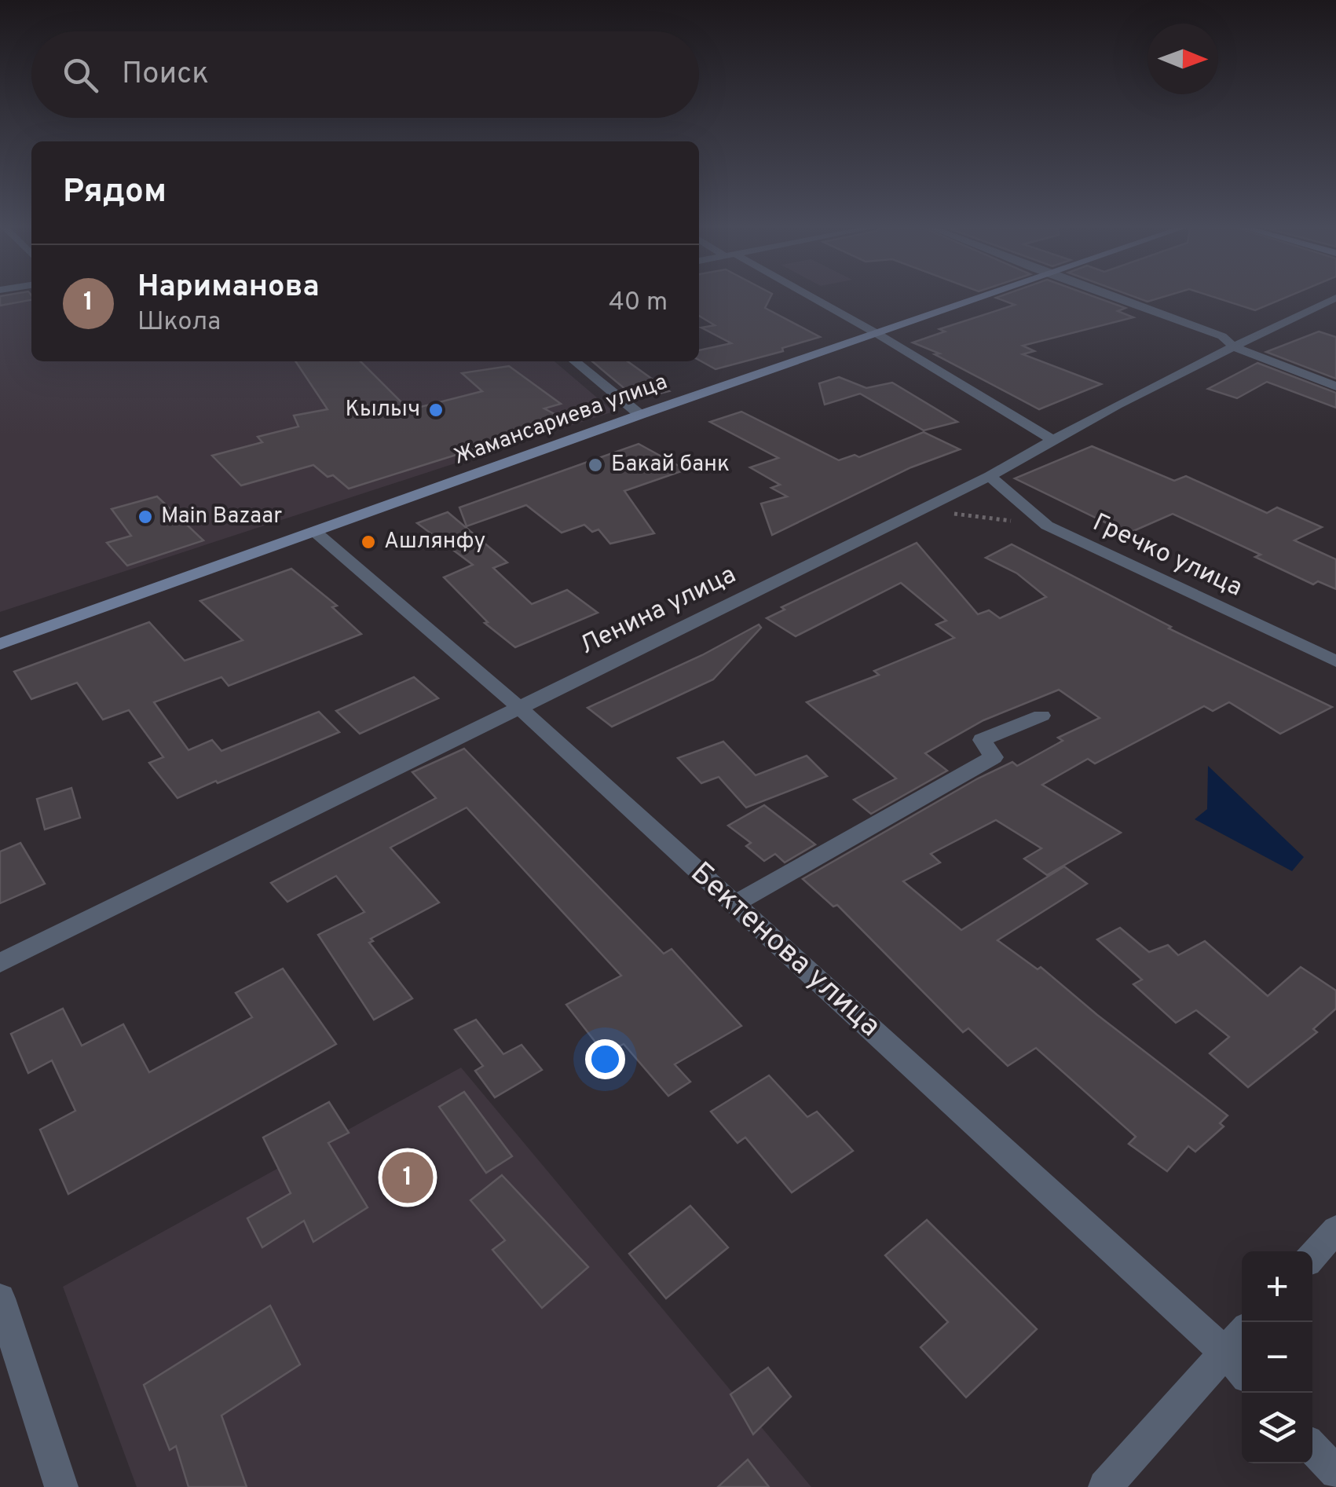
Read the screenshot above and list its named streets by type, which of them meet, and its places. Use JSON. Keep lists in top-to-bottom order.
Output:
{
  "streets": {
    "main road": ["Жамансариева улица"],
    "street": ["Гречко улица", "Ленина улица", "Бектенова улица"]
  },
  "crossings": [
    ["Жамансариева улица", "Бектенова улица"],
    ["Гречко улица", "Ленина улица"],
    ["Ленина улица", "Бектенова улица"]
  ],
  "places": [
    "Кылыч",
    "Бакай банк",
    "Main Bazaar",
    "Ашлянфу"
  ],
  "north": "right",
  "page": {
    "search": "Поиск",
    "heading": "Рядом",
    "list": [
      {
        "mark": "1",
        "name": "Нариманова",
        "note": "Школа",
        "value": "40 m"
      }
    ],
    "pins": "1",
    "map_buttons": ["+", "−"]
  }
}
